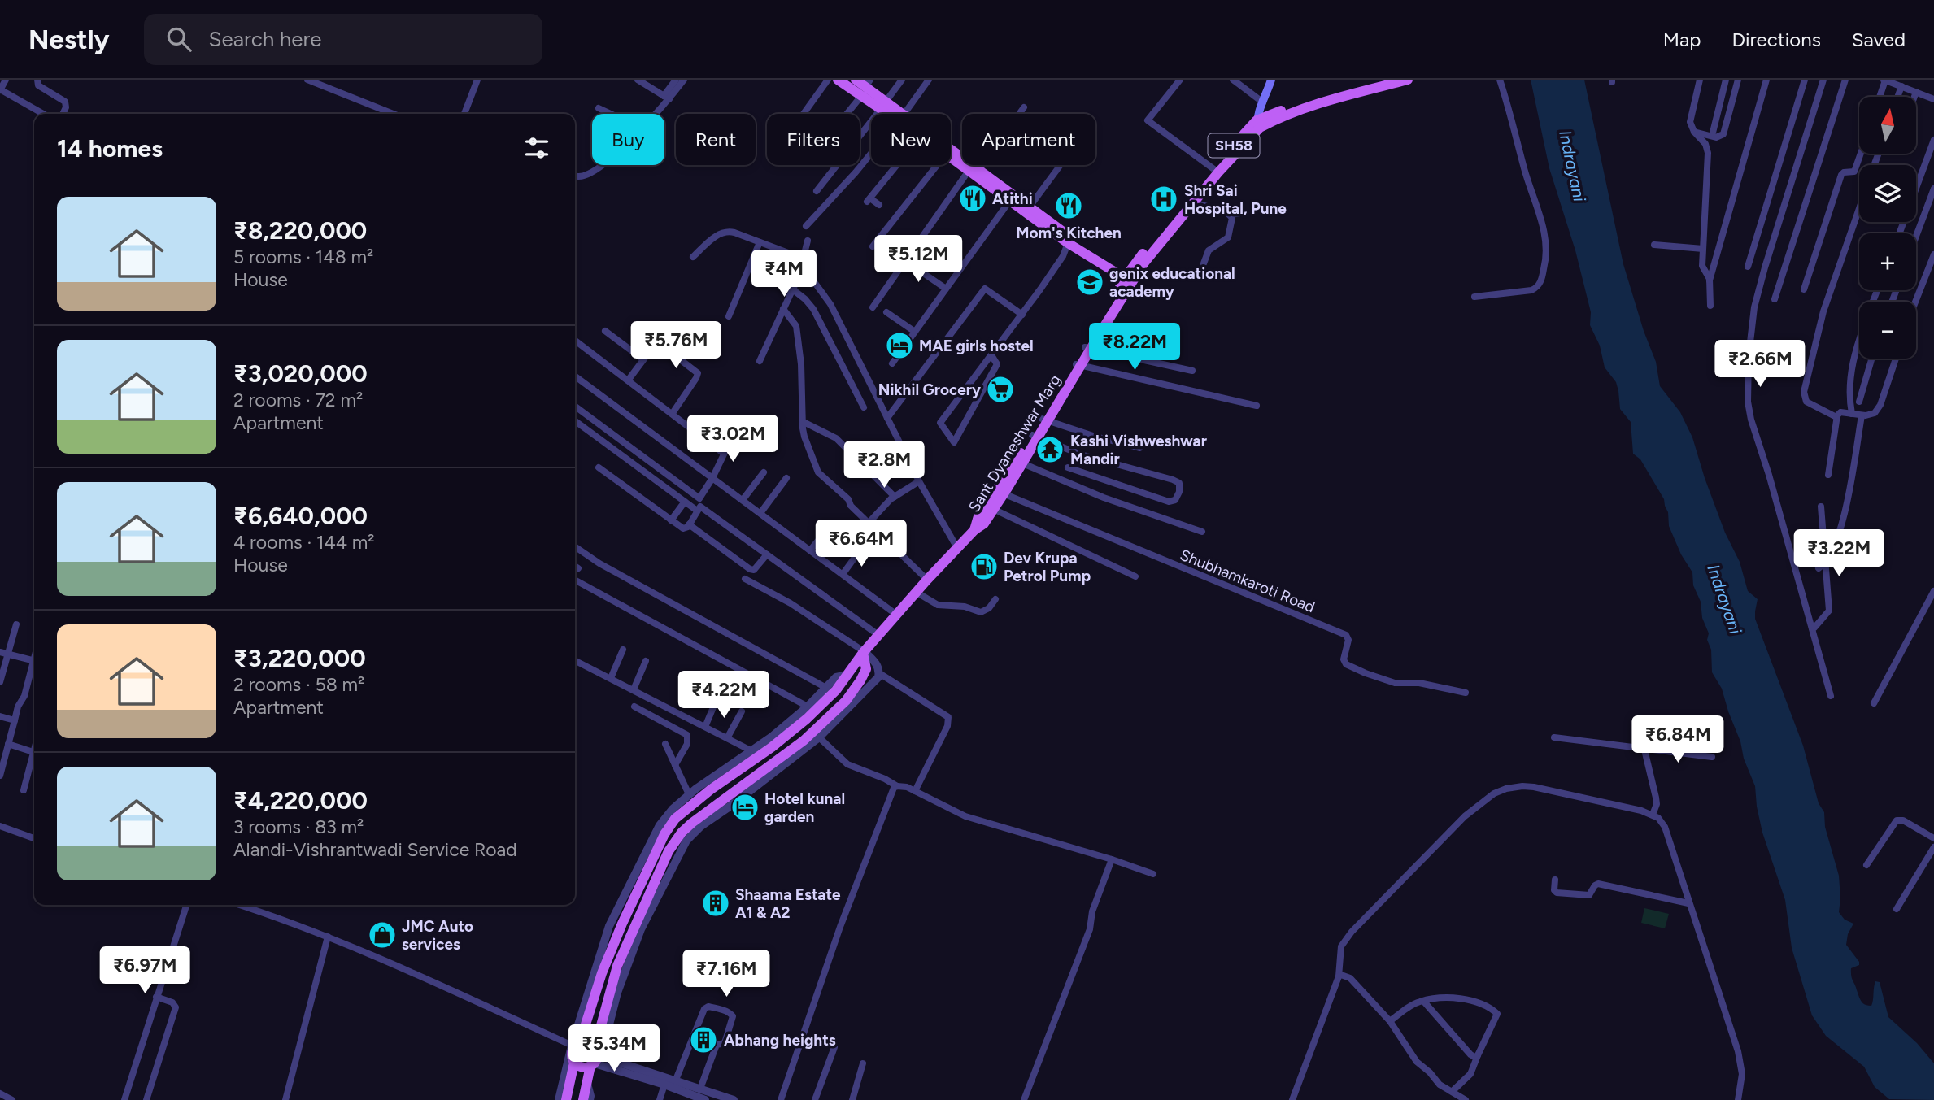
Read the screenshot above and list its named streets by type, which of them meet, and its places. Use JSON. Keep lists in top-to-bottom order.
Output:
{
  "streets": {
    "main road": ["SH58", "Sant Dyaneshwar Marg"],
    "street": ["Shubhamkaroti Road"]
  },
  "crossings": [
    ["SH58", "Sant Dyaneshwar Marg"],
    ["Sant Dyaneshwar Marg", "Shubhamkaroti Road"]
  ],
  "water": ["Indrayani"],
  "places": {
    "restaurant": ["Atithi", "Mom's Kitchen"],
    "hospital": ["Shri Sai Hospital, Pune"],
    "school or university": ["genix educational academy"],
    "hotel": ["MAE girls hostel", "Hotel kunal garden"],
    "supermarket": ["Nikhil Grocery"],
    "temple": ["Kashi Vishweshwar Mandir"],
    "fuel station": ["Dev Krupa Petrol Pump"],
    "building": ["Shaama Estate A1 & A2", "Abhang heights"],
    "shop": ["JMC Auto services"]
  },
  "north": "top",
  "page": {
    "header": "Nestly",
    "search": "Search here",
    "nav": ["Map", "Directions", "Saved"],
    "map_buttons": ["+", "−"],
    "chip": [
      "Buy",
      "Rent",
      "Filters",
      "New",
      "Apartment"
    ],
    "heading": "14 homes",
    "list": [
      {
        "name": "₹8,220,000",
        "note": "5 rooms · 148 m² · House"
      },
      {
        "name": "₹3,020,000",
        "note": "2 rooms · 72 m² · Apartment"
      },
      {
        "name": "₹6,640,000",
        "note": "4 rooms · 144 m² · House"
      },
      {
        "name": "₹3,220,000",
        "note": "2 rooms · 58 m² · Apartment"
      },
      {
        "name": "₹4,220,000",
        "note": "3 rooms · 83 m² · Alandi-Vishrantwadi Service Road"
      }
    ],
    "price": [
      "₹5.12M",
      "₹4M",
      "₹5.76M",
      "₹8.22M",
      "₹2.66M",
      "₹3.02M",
      "₹2.8M",
      "₹6.64M",
      "₹3.22M",
      "₹4.22M",
      "₹6.84M",
      "₹6.97M",
      "₹7.16M",
      "₹5.34M"
    ]
  }
}
